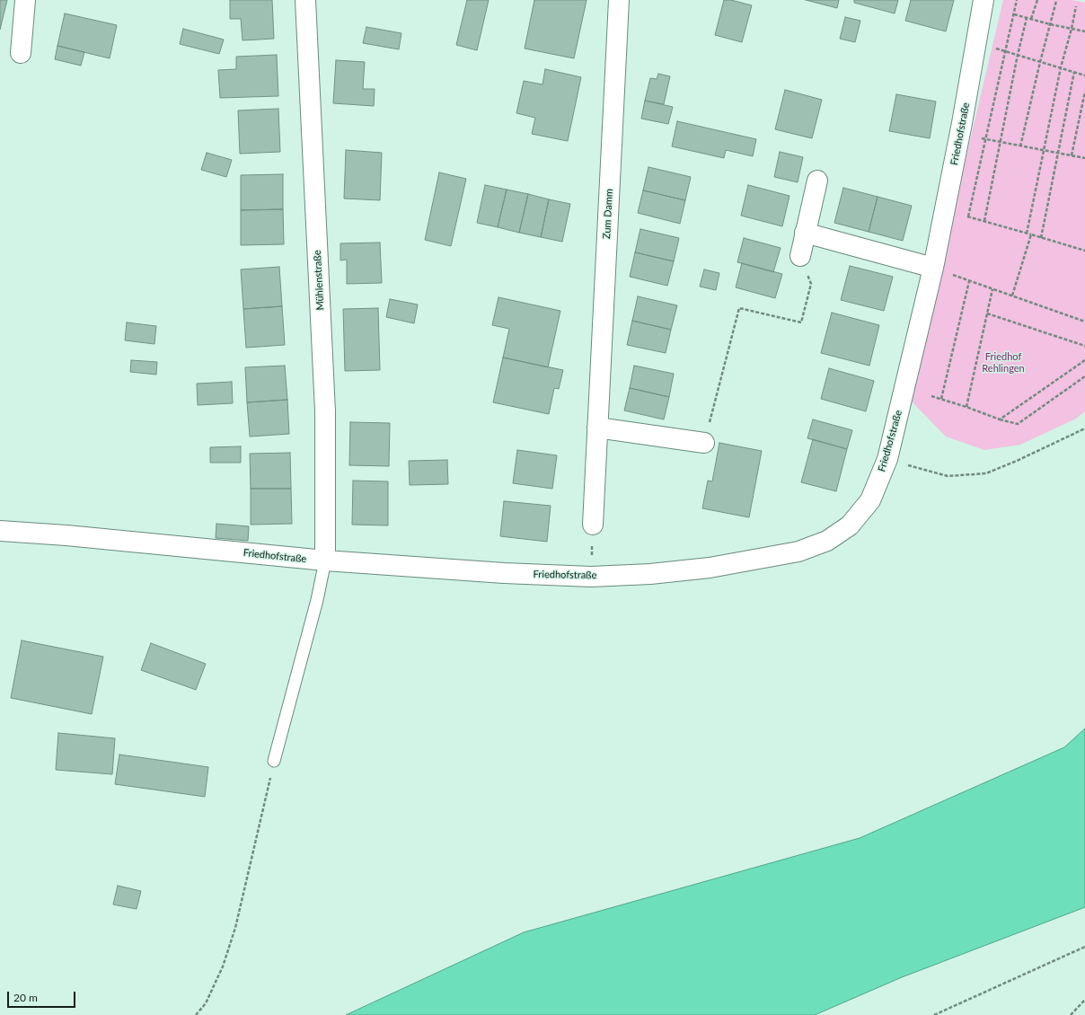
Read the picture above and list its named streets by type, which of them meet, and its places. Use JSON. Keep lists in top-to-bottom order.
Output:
{
  "streets": {
    "street": ["Friedhofstraße", "Zum Damm", "Mühlenstraße"]
  },
  "crossings": [
    ["Friedhofstraße", "Mühlenstraße"]
  ],
  "parks": ["Friedhof Rehlingen"],
  "scale_bar": "20 m"
}
